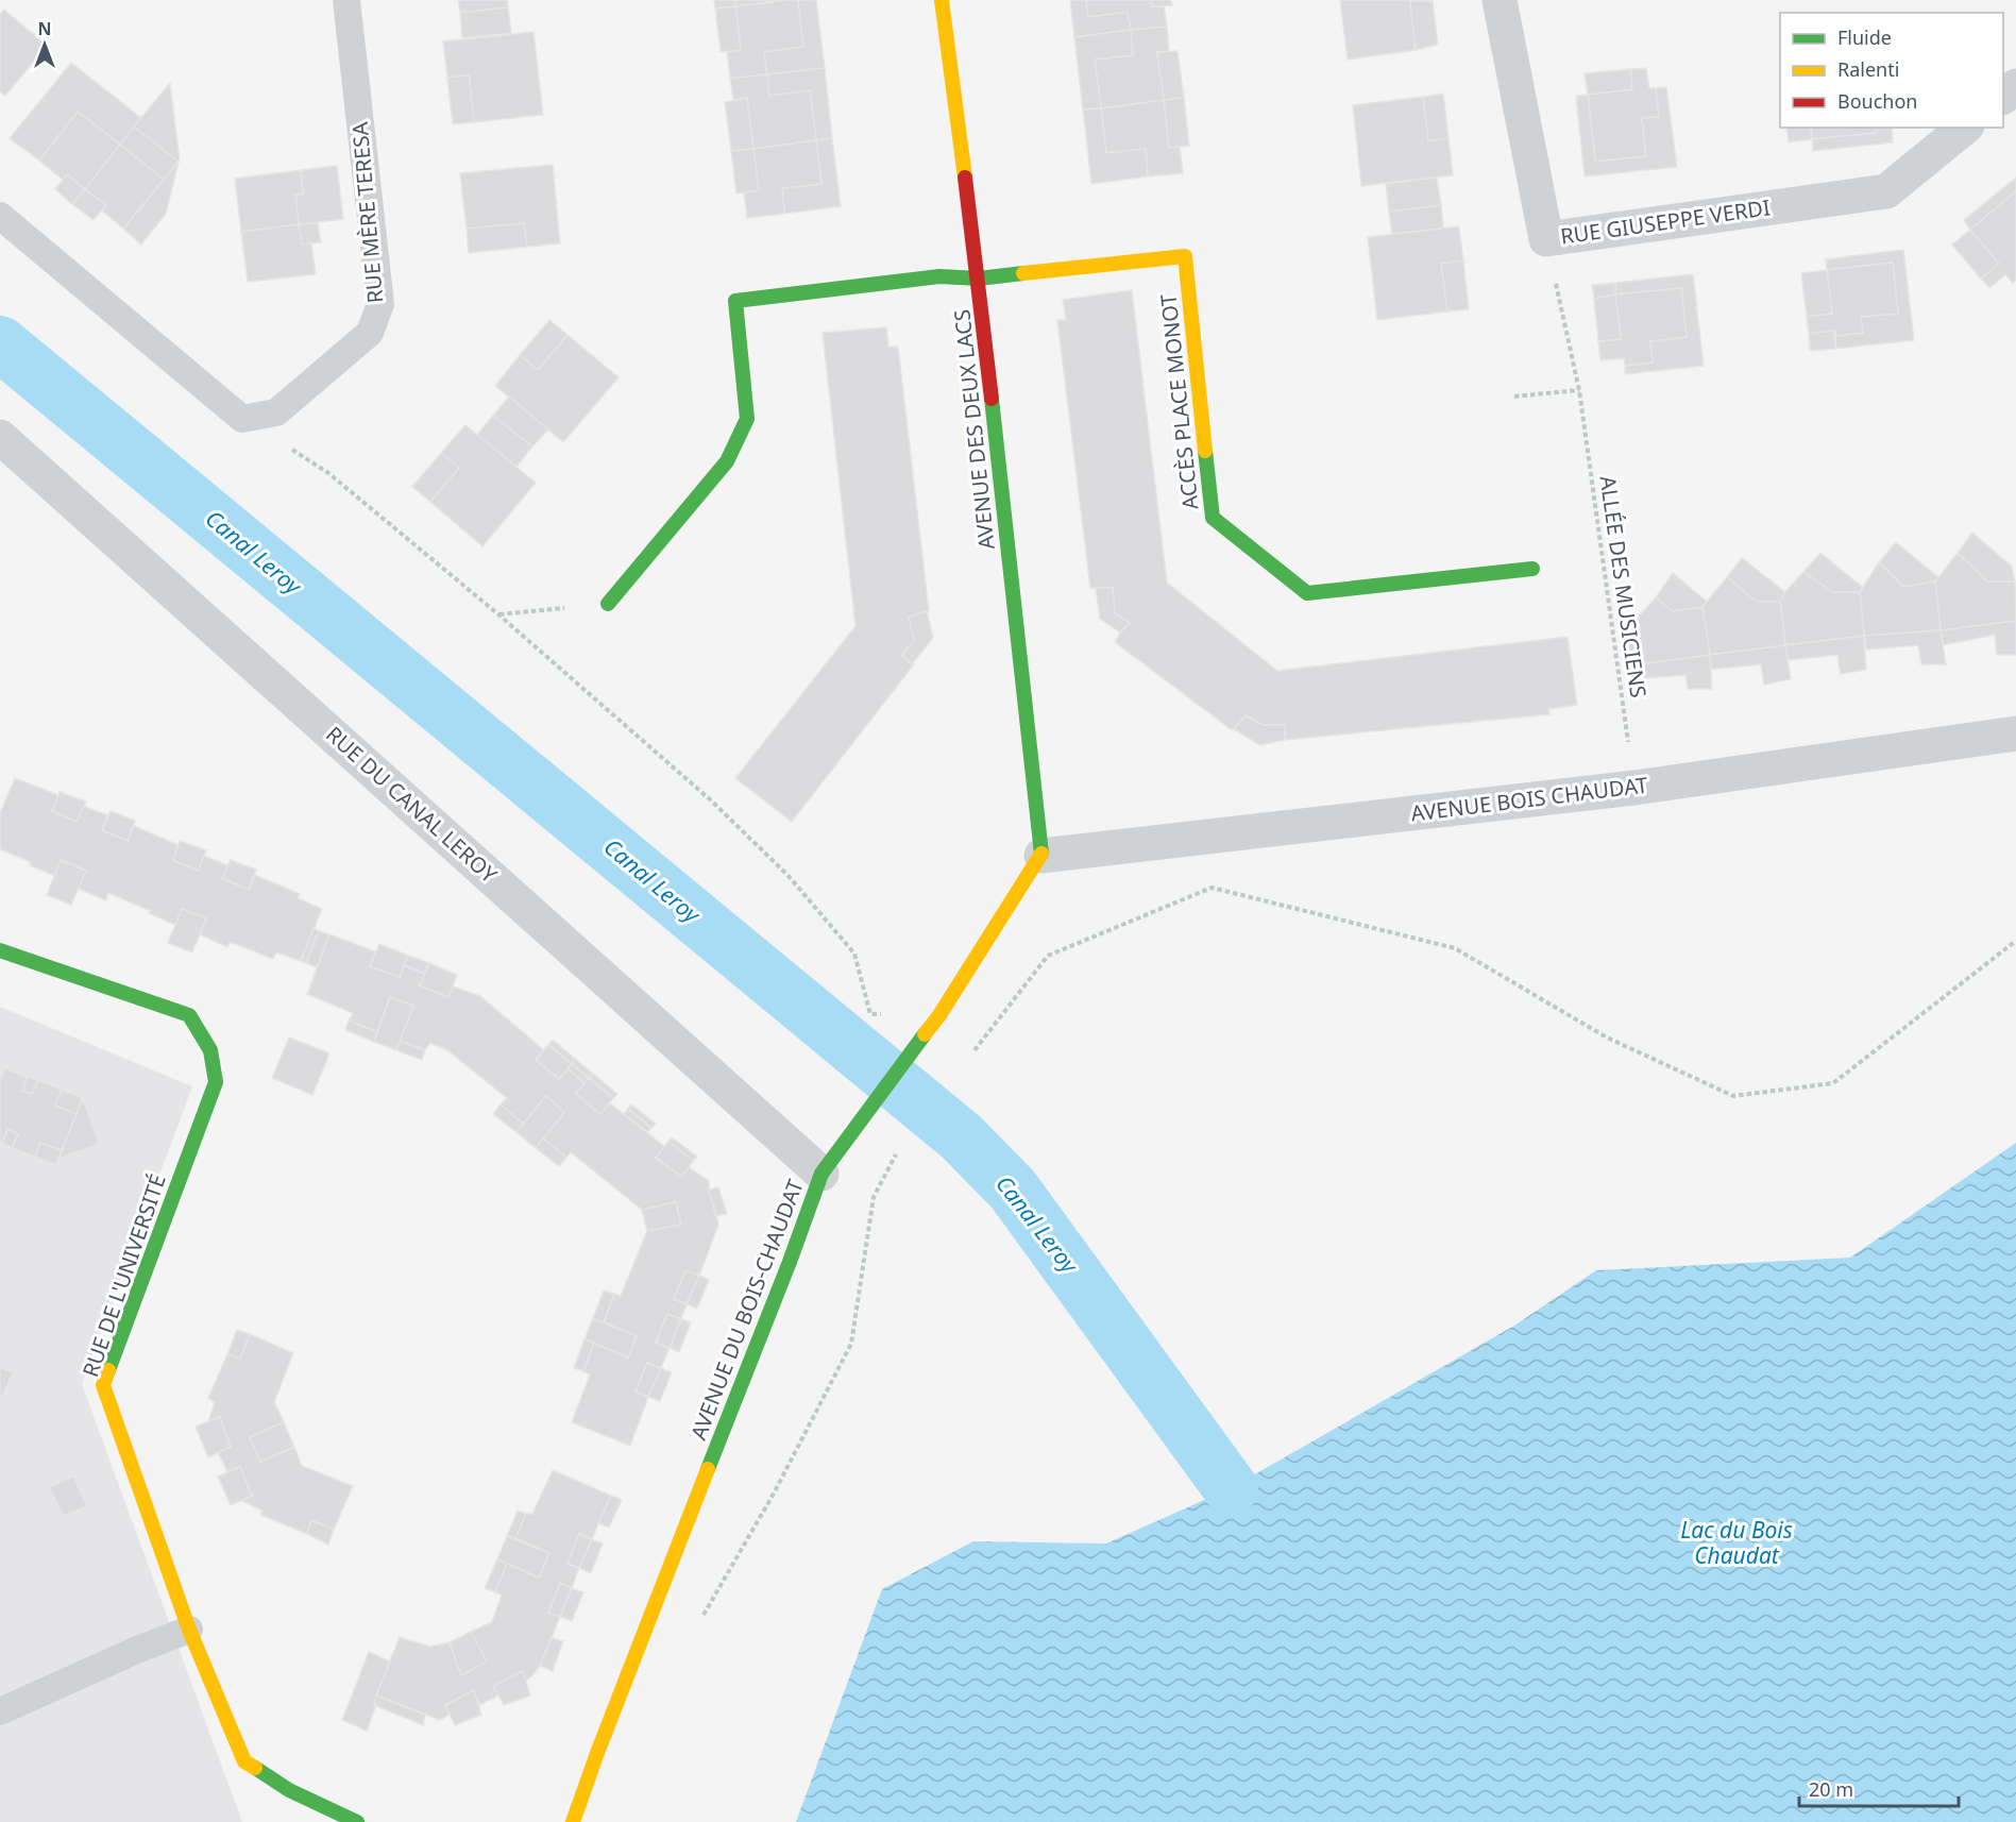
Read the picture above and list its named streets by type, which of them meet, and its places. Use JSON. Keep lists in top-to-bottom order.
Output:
{
  "streets": {
    "street": [
      "RUE GIUSEPPE VERDI",
      "ACCÈS PLACE MONOT",
      "AVENUE DES DEUX LACS",
      "AVENUE BOIS CHAUDAT",
      "RUE DU CANAL LEROY",
      "RUE DE L'UNIVERSITÉ",
      "AVENUE DU BOIS-CHAUDAT"
    ],
    "lane": ["RUE MÈRE TERESA"],
    "path": ["ALLÉE DES MUSICIENS"]
  },
  "crossings": [
    ["RUE GIUSEPPE VERDI", "ALLÉE DES MUSICIENS"],
    ["ACCÈS PLACE MONOT", "AVENUE DES DEUX LACS"],
    ["AVENUE DES DEUX LACS", "AVENUE BOIS CHAUDAT"],
    ["AVENUE DES DEUX LACS", "AVENUE DU BOIS-CHAUDAT"],
    ["ALLÉE DES MUSICIENS", "AVENUE BOIS CHAUDAT"],
    ["AVENUE BOIS CHAUDAT", "AVENUE DU BOIS-CHAUDAT"],
    ["RUE DU CANAL LEROY", "AVENUE DU BOIS-CHAUDAT"]
  ],
  "water": ["Canal Leroy", "Lac du Bois Chaudat"],
  "legend": ["Fluide", "Ralenti", "Bouchon"],
  "scale_bar": "20 m",
  "north": "top"
}
